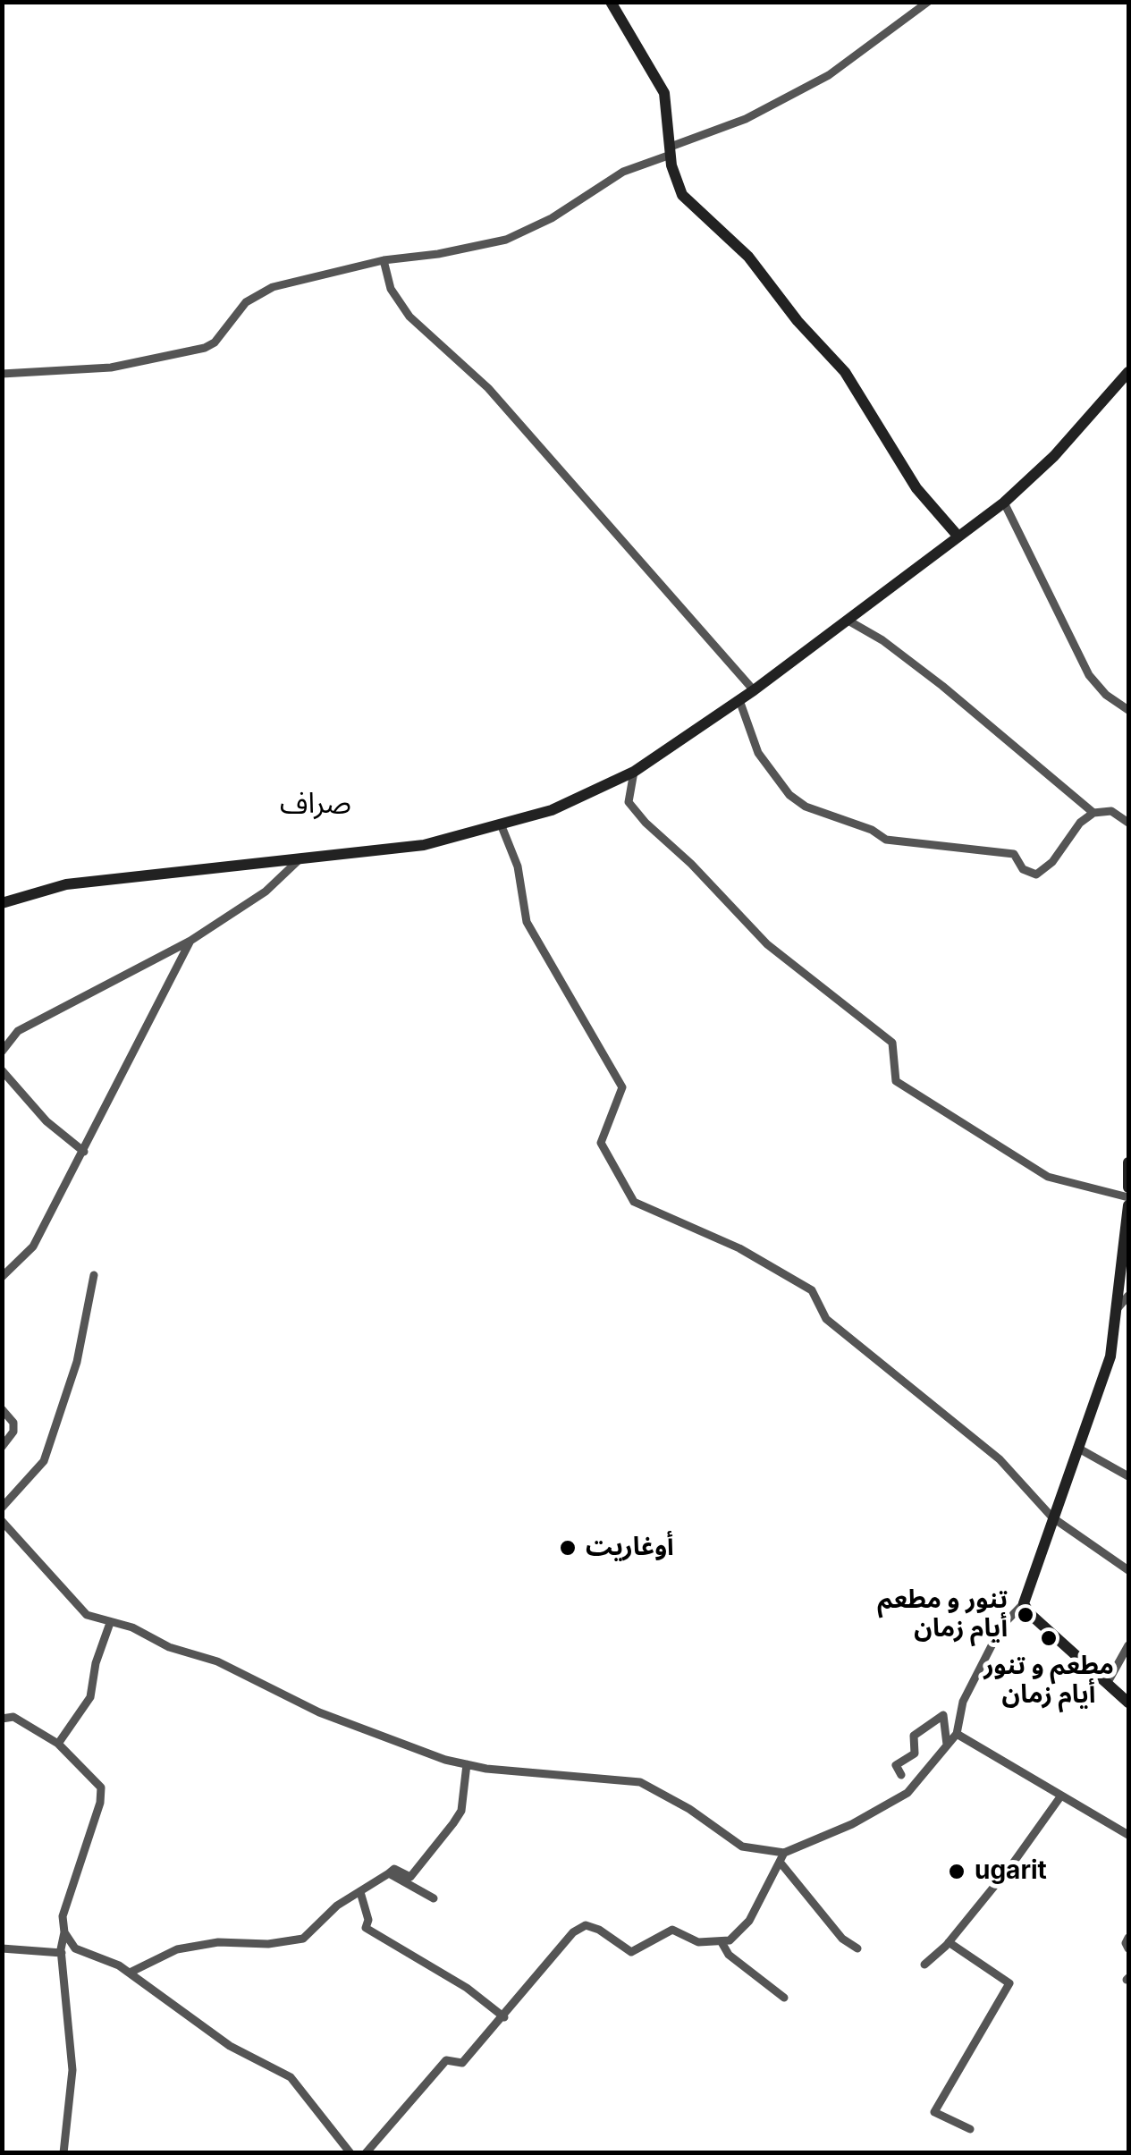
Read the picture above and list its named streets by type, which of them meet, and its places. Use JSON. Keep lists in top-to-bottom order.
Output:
{
  "districts": ["صراف"],
  "places": [
    "أوغاريت",
    "تنور و مطعم أيام زمان",
    "مطعم و تنور أيام زمان",
    "ugarit"
  ]
}
